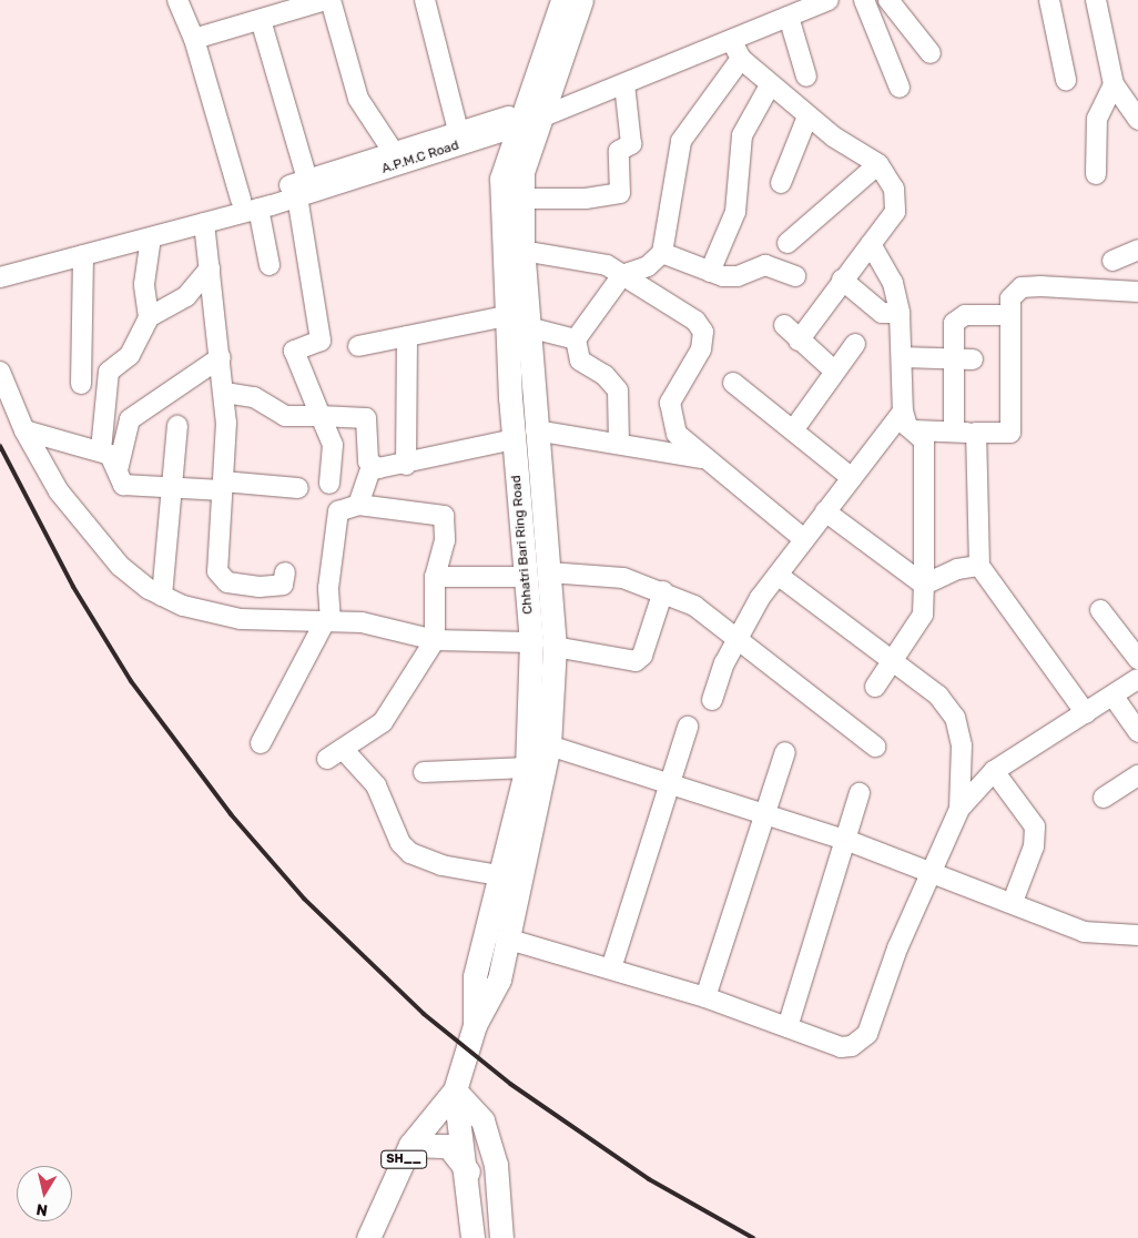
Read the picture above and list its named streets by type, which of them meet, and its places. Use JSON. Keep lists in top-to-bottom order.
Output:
{
  "streets": {
    "main road": ["Chhatri Bari Ring Road", "SH__"],
    "street": ["A.P.M.C Road"]
  },
  "crossings": [
    ["A.P.M.C Road", "Chhatri Bari Ring Road"],
    ["Chhatri Bari Ring Road", "SH__"]
  ],
  "north": "bottom"
}
